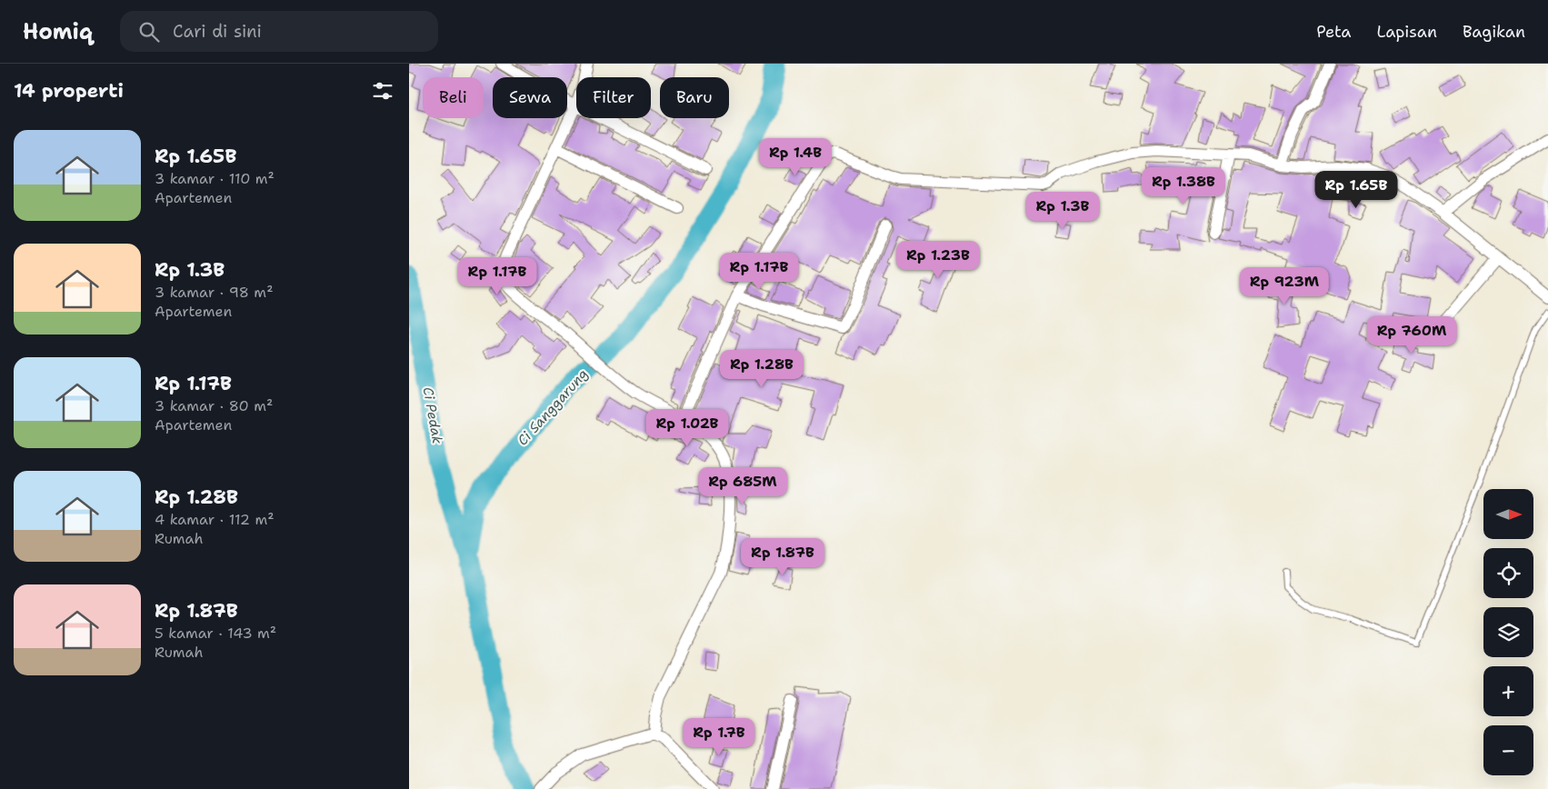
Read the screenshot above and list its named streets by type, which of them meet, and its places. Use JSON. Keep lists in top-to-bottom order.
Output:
{
  "water": ["Ci Sanggarung", "Ci Pedak"],
  "north": "right",
  "page": {
    "header": "Homiq",
    "search": "Cari di sini",
    "nav": ["Peta", "Lapisan", "Bagikan"],
    "heading": "14 properti",
    "chip": [
      "Beli",
      "Sewa",
      "Filter",
      "Baru"
    ],
    "list": [
      {
        "name": "Rp 1.65B",
        "note": "3 kamar · 110 m² · Apartemen"
      },
      {
        "name": "Rp 1.3B",
        "note": "3 kamar · 98 m² · Apartemen"
      },
      {
        "name": "Rp 1.17B",
        "note": "3 kamar · 80 m² · Apartemen"
      },
      {
        "name": "Rp 1.28B",
        "note": "4 kamar · 112 m² · Rumah"
      },
      {
        "name": "Rp 1.87B",
        "note": "5 kamar · 143 m² · Rumah"
      }
    ],
    "price": [
      "Rp 1.4B",
      "Rp 1.38B",
      "Rp 1.65B",
      "Rp 1.3B",
      "Rp 1.23B",
      "Rp 1.17B",
      "Rp 1.17B",
      "Rp 923M",
      "Rp 760M",
      "Rp 1.28B",
      "Rp 1.02B",
      "Rp 685M",
      "Rp 1.87B",
      "Rp 1.7B"
    ],
    "map_buttons": ["+", "−"]
  }
}
